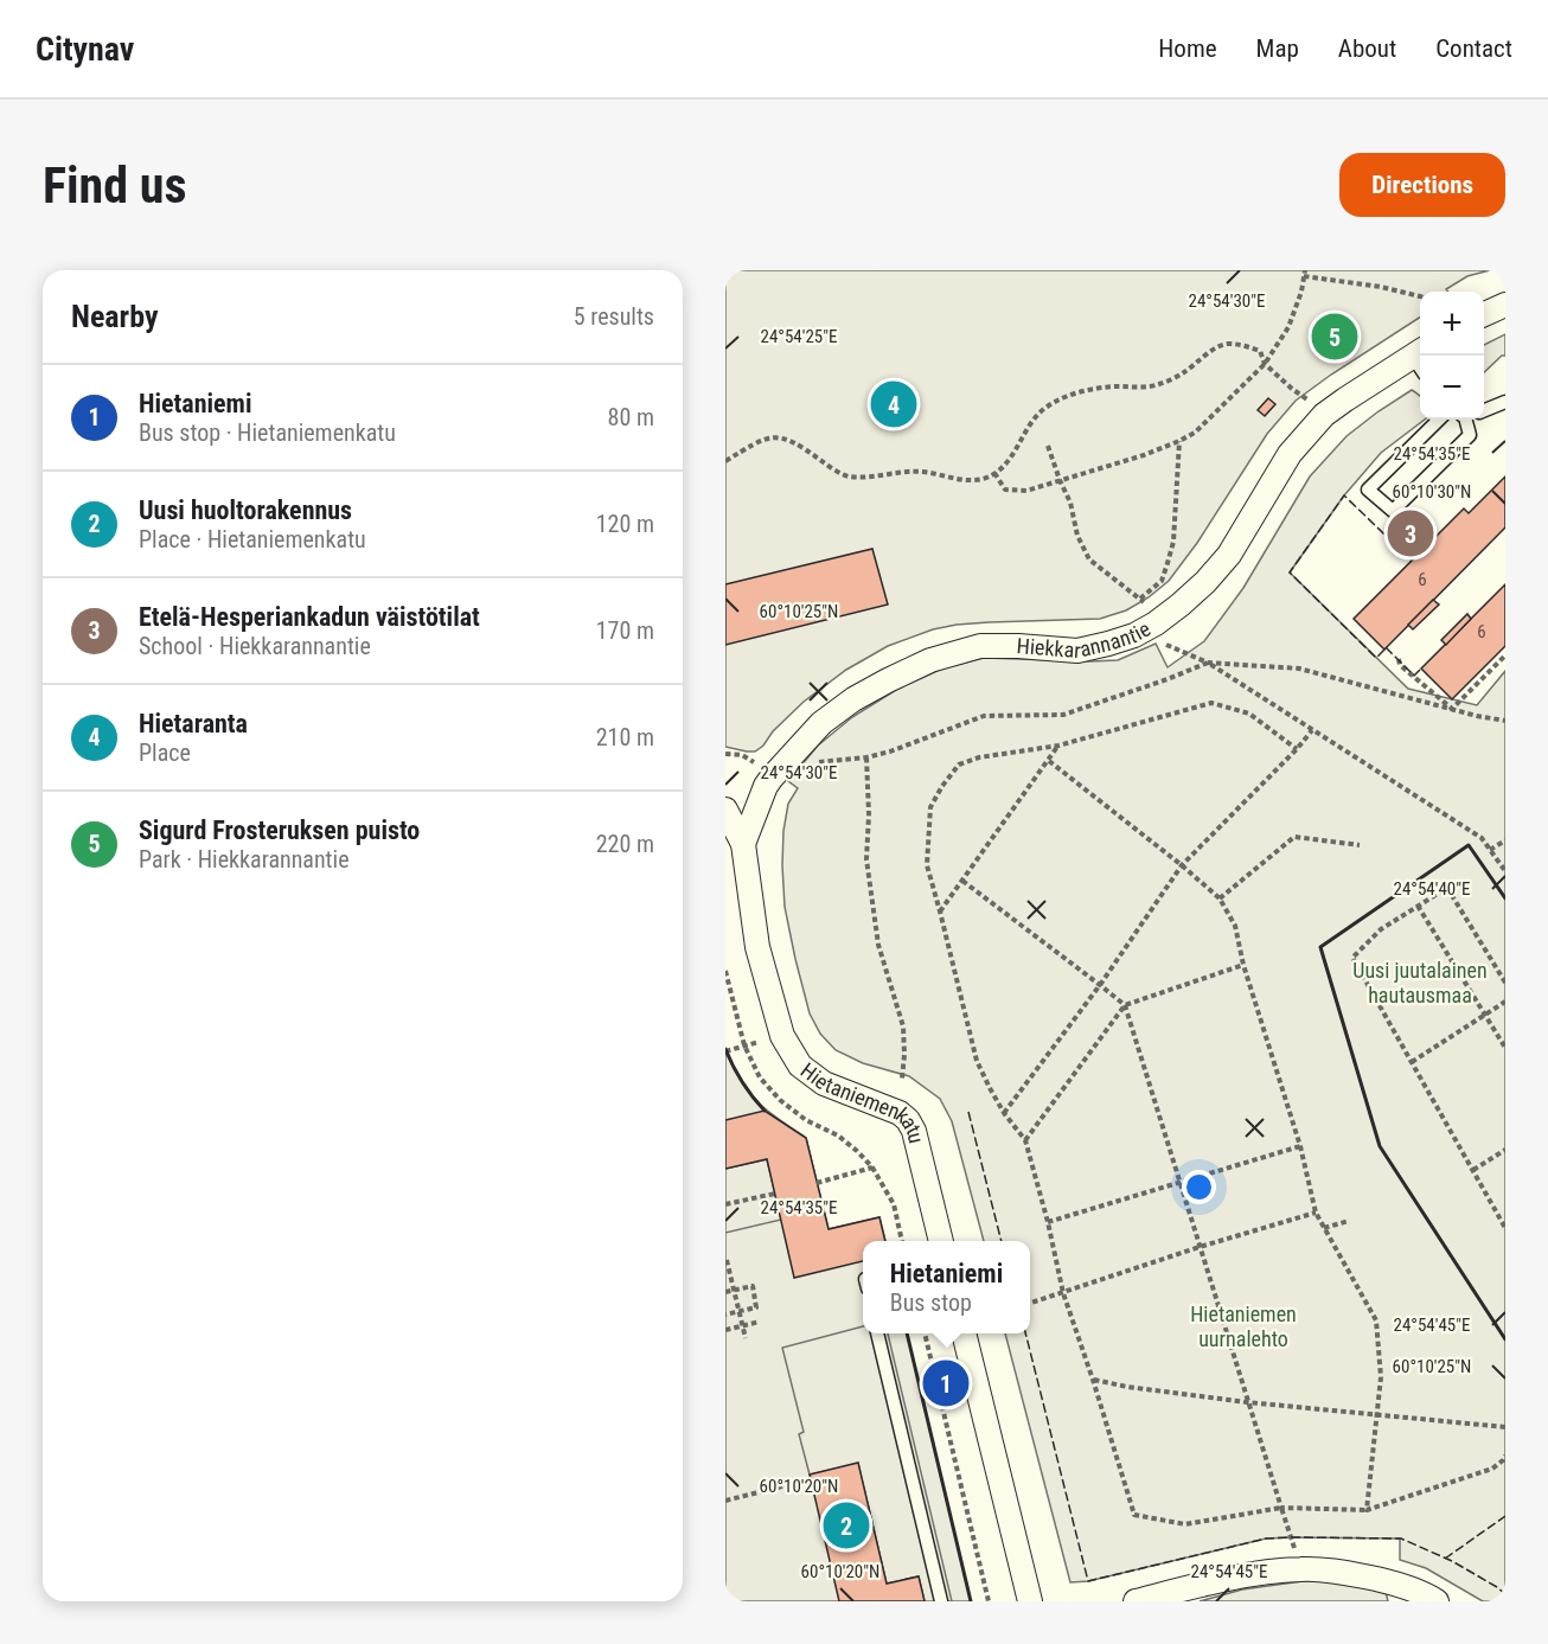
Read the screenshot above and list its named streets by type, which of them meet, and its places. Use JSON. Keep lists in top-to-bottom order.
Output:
{
  "streets": {
    "street": ["Hiekkarannantie", "Hietaniemenkatu"]
  },
  "crossings": [
    ["Hiekkarannantie", "Hietaniemenkatu"]
  ],
  "parks": ["Uusi juutalainen hautausmaa", "Hietaniemen uurnalehto"],
  "house_numbers": ["6", "6"],
  "page": {
    "header": "Citynav",
    "nav": [
      "Home",
      "Map",
      "About",
      "Contact"
    ],
    "buttons": "Directions",
    "title": "Find us",
    "heading": ["Nearby", "5 results"],
    "map_buttons": ["+", "−"],
    "pins": [
      "5",
      "4",
      "3",
      "1",
      "2"
    ],
    "list": [
      {
        "mark": "1",
        "name": "Hietaniemi",
        "note": "Bus stop · Hietaniemenkatu",
        "value": "80 m"
      },
      {
        "mark": "2",
        "name": "Uusi huoltorakennus",
        "note": "Place · Hietaniemenkatu",
        "value": "120 m"
      },
      {
        "mark": "3",
        "name": "Etelä-Hesperiankadun väistötilat",
        "note": "School · Hiekkarannantie",
        "value": "170 m"
      },
      {
        "mark": "4",
        "name": "Hietaranta",
        "note": "Place",
        "value": "210 m"
      },
      {
        "mark": "5",
        "name": "Sigurd Frosteruksen puisto",
        "note": "Park · Hiekkarannantie",
        "value": "220 m"
      }
    ],
    "popup": ["Hietaniemi", "Bus stop"]
  },
  "coordinates": [
    "24°54'30\"E",
    "24°54'25\"E",
    "24°54'35\"E",
    "60°10'30\"N",
    "60°10'25\"N",
    "24°54'40\"E",
    "24°54'45\"E",
    "60°10'20\"N"
  ]
}
